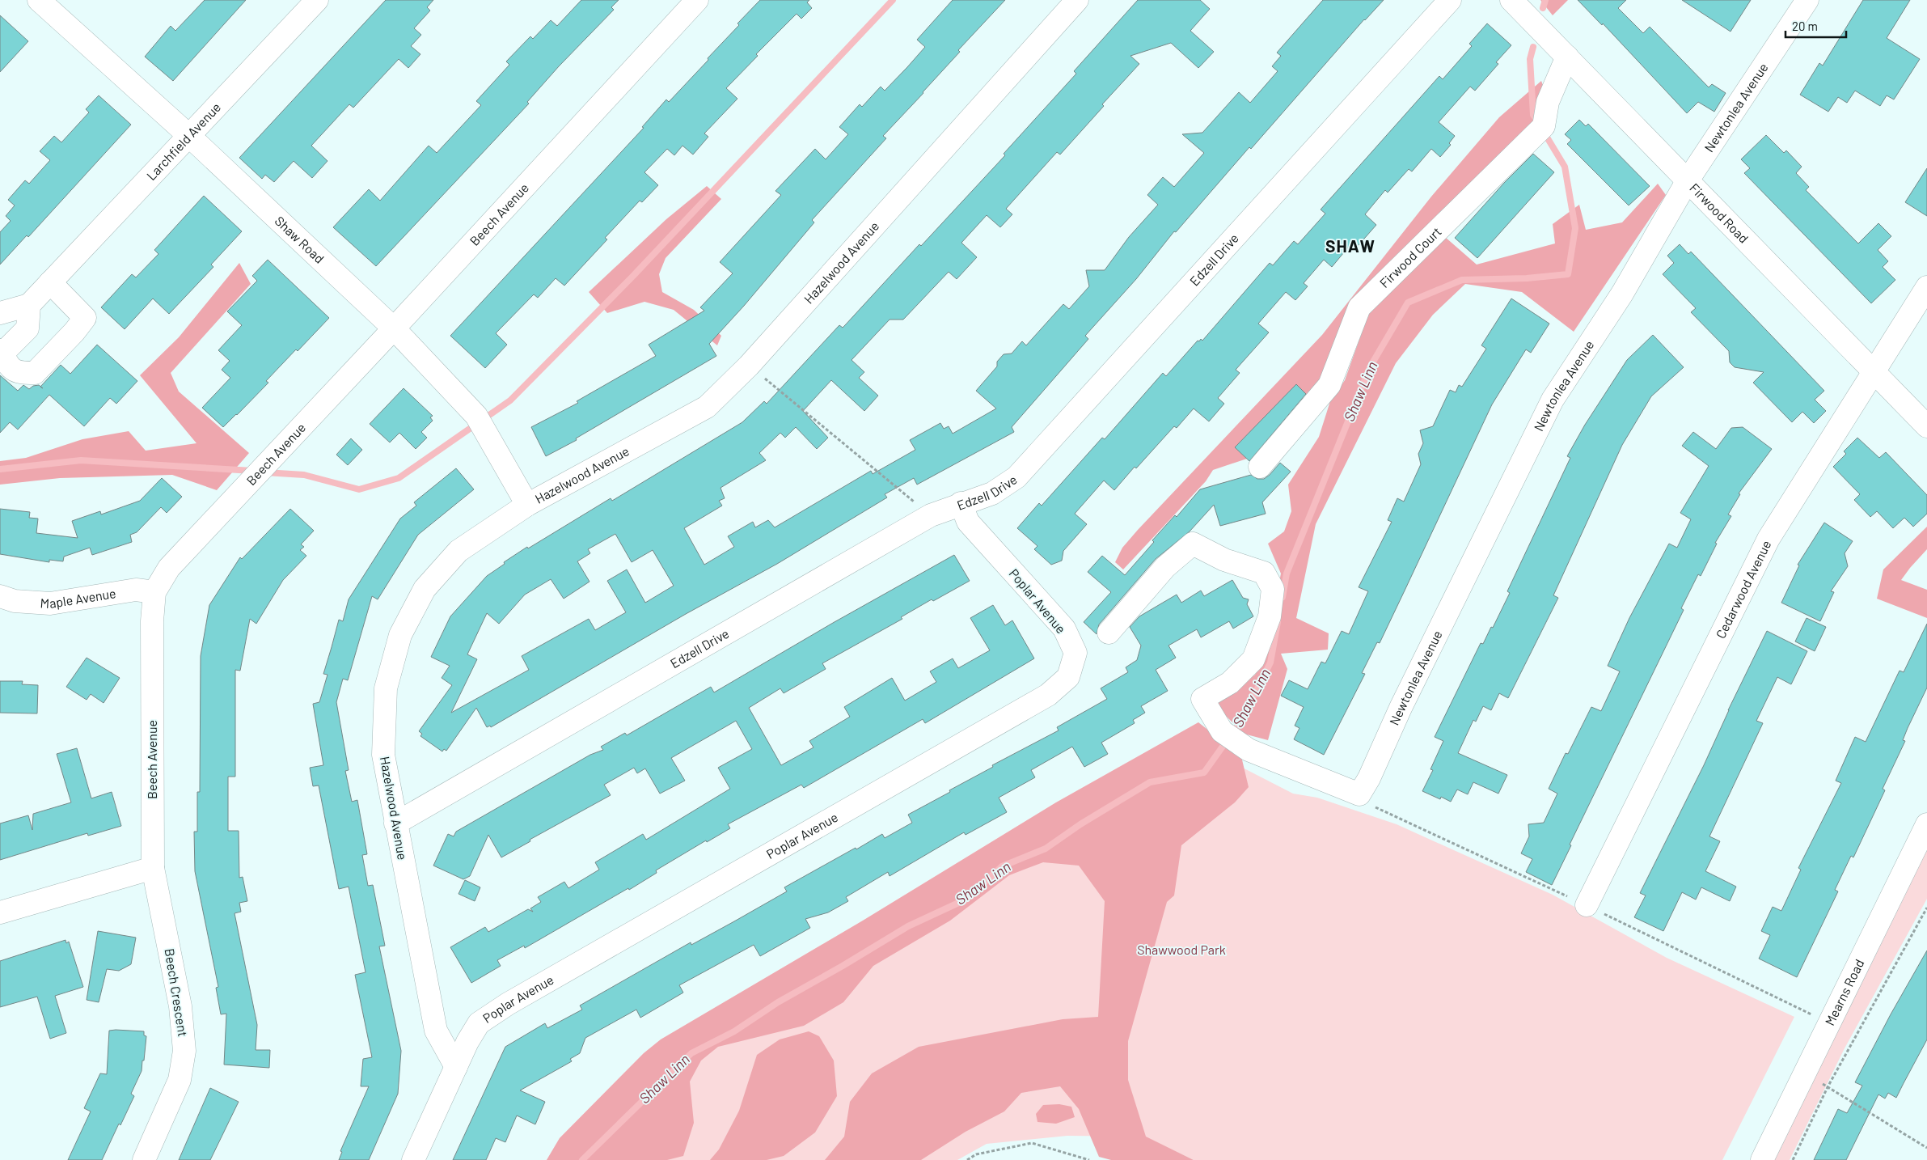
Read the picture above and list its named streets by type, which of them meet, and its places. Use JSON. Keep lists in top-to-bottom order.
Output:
{
  "streets": {
    "street": [
      "Newtonlea Avenue",
      "Larchfield Avenue",
      "Firwood Road",
      "Beech Avenue",
      "Shaw Road",
      "Firwood Court",
      "Edzell Drive",
      "Hazelwood Avenue",
      "Cedarwood Avenue",
      "Maple Avenue",
      "Poplar Avenue",
      "Beech Crescent",
      "Mearns Road"
    ]
  },
  "crossings": [
    ["Newtonlea Avenue", "Firwood Road"],
    ["Larchfield Avenue", "Shaw Road"],
    ["Firwood Road", "Firwood Court"],
    ["Firwood Road", "Cedarwood Avenue"],
    ["Beech Avenue", "Shaw Road"],
    ["Beech Avenue", "Maple Avenue"],
    ["Beech Avenue", "Beech Crescent"],
    ["Shaw Road", "Hazelwood Avenue"],
    ["Edzell Drive", "Hazelwood Avenue"],
    ["Edzell Drive", "Poplar Avenue"],
    ["Hazelwood Avenue", "Poplar Avenue"]
  ],
  "districts": ["SHAW"],
  "water": ["Shaw Linn"],
  "parks": ["Shawwood Park"],
  "scale_bar": "20 m"
}
